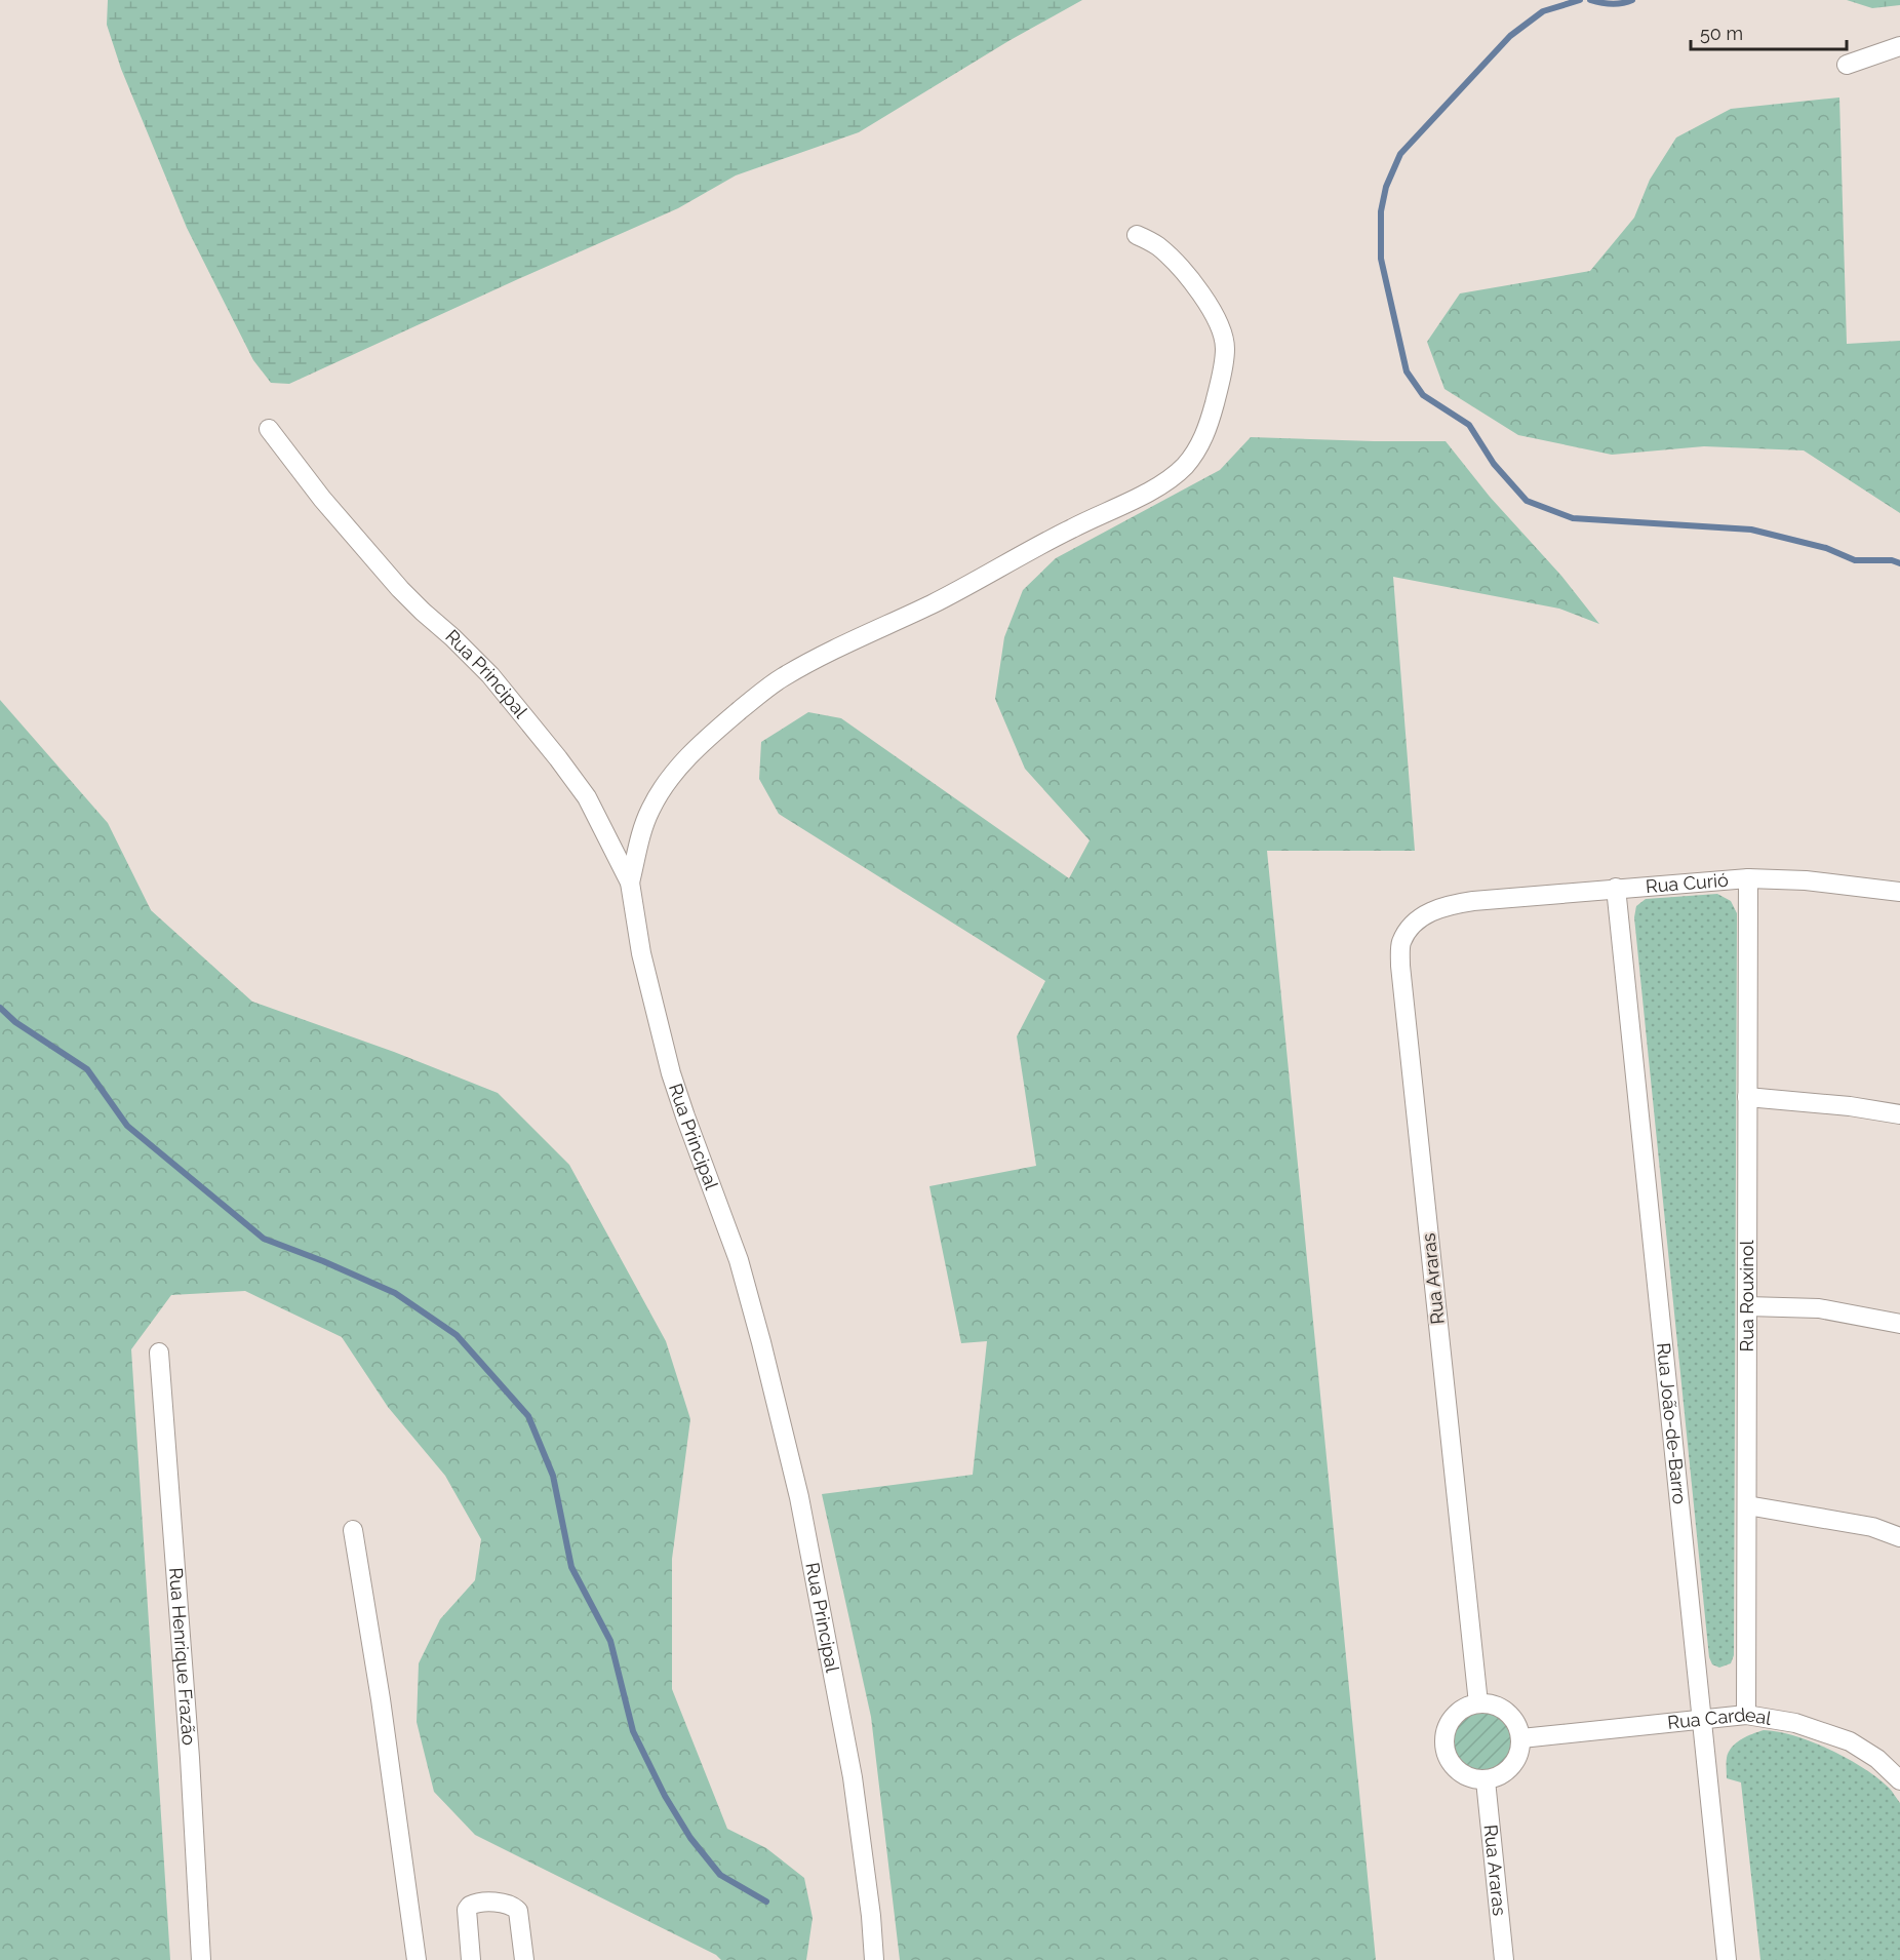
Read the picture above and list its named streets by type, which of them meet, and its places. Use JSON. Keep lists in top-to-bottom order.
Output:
{
  "streets": {
    "street": [
      "Rua Principal",
      "Rua Curió",
      "Rua Araras",
      "Rua Rouxinol",
      "Rua João-de-Barro",
      "Rua Henrique Frazão",
      "Rua Cardeal"
    ]
  },
  "crossings": [
    ["Rua Curió", "Rua Araras"],
    ["Rua Curió", "Rua Rouxinol"],
    ["Rua Curió", "Rua João-de-Barro"],
    ["Rua Araras", "Rua Cardeal"],
    ["Rua Rouxinol", "Rua Cardeal"],
    ["Rua João-de-Barro", "Rua Cardeal"]
  ],
  "scale_bar": "50 m"
}
